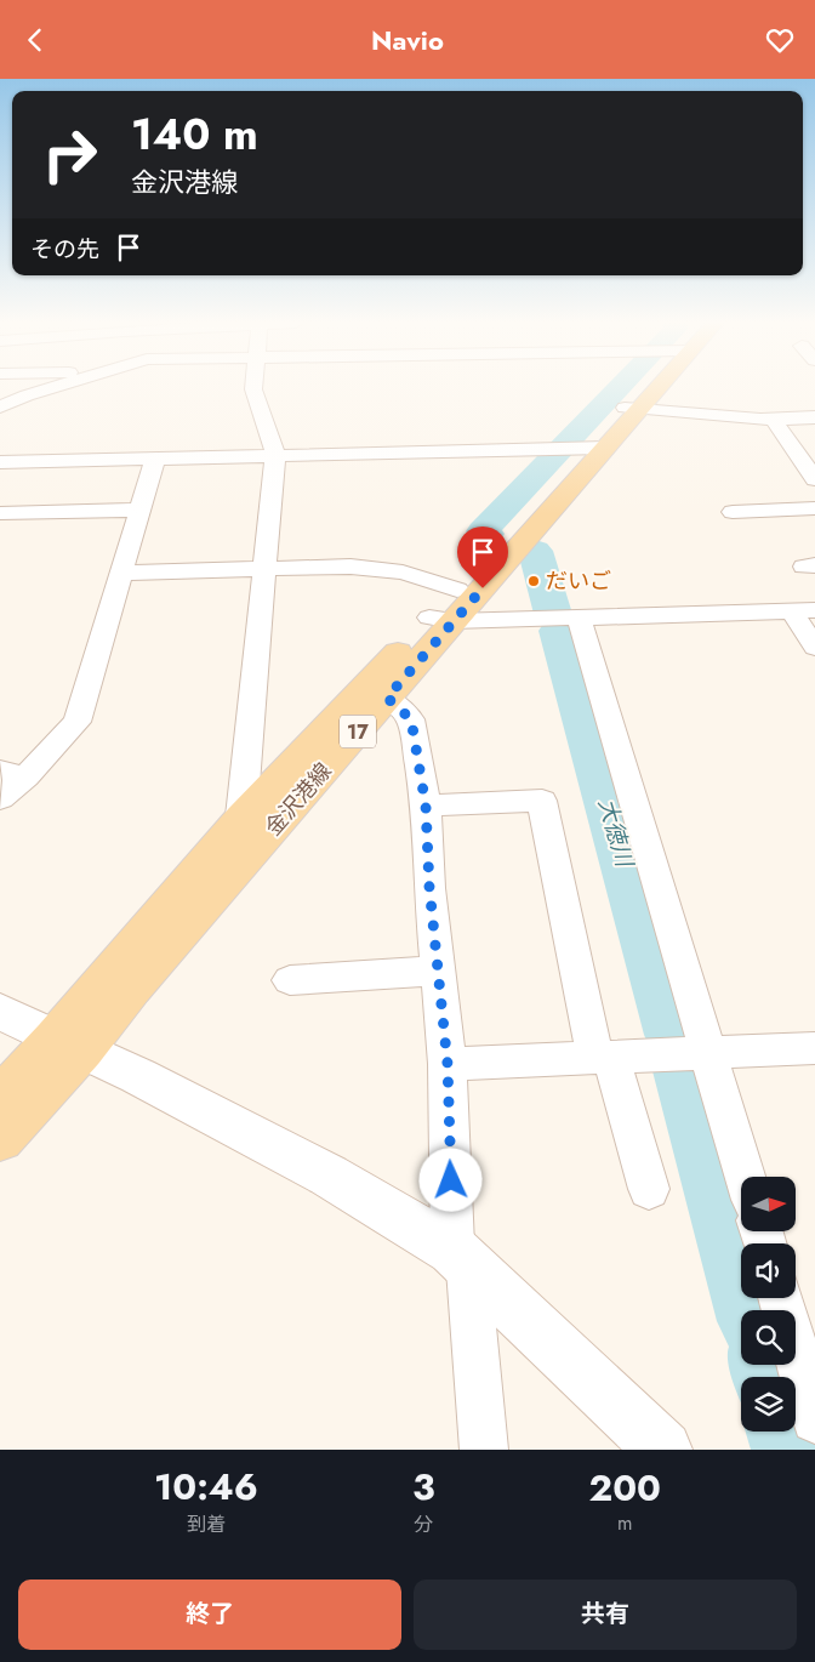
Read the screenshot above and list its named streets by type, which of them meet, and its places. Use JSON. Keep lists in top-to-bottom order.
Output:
{
  "streets": {
    "main road": ["17", "金沢港線"]
  },
  "water": ["大徳川"],
  "places": ["だいご"],
  "north": "right",
  "page": {
    "header": "Navio",
    "turn": ["140 m", "金沢港線"],
    "then": "その先",
    "eta": [
      "10:46",
      "到着",
      "3",
      "分",
      "200",
      "m"
    ],
    "buttons": ["終了", "共有"]
  }
}
